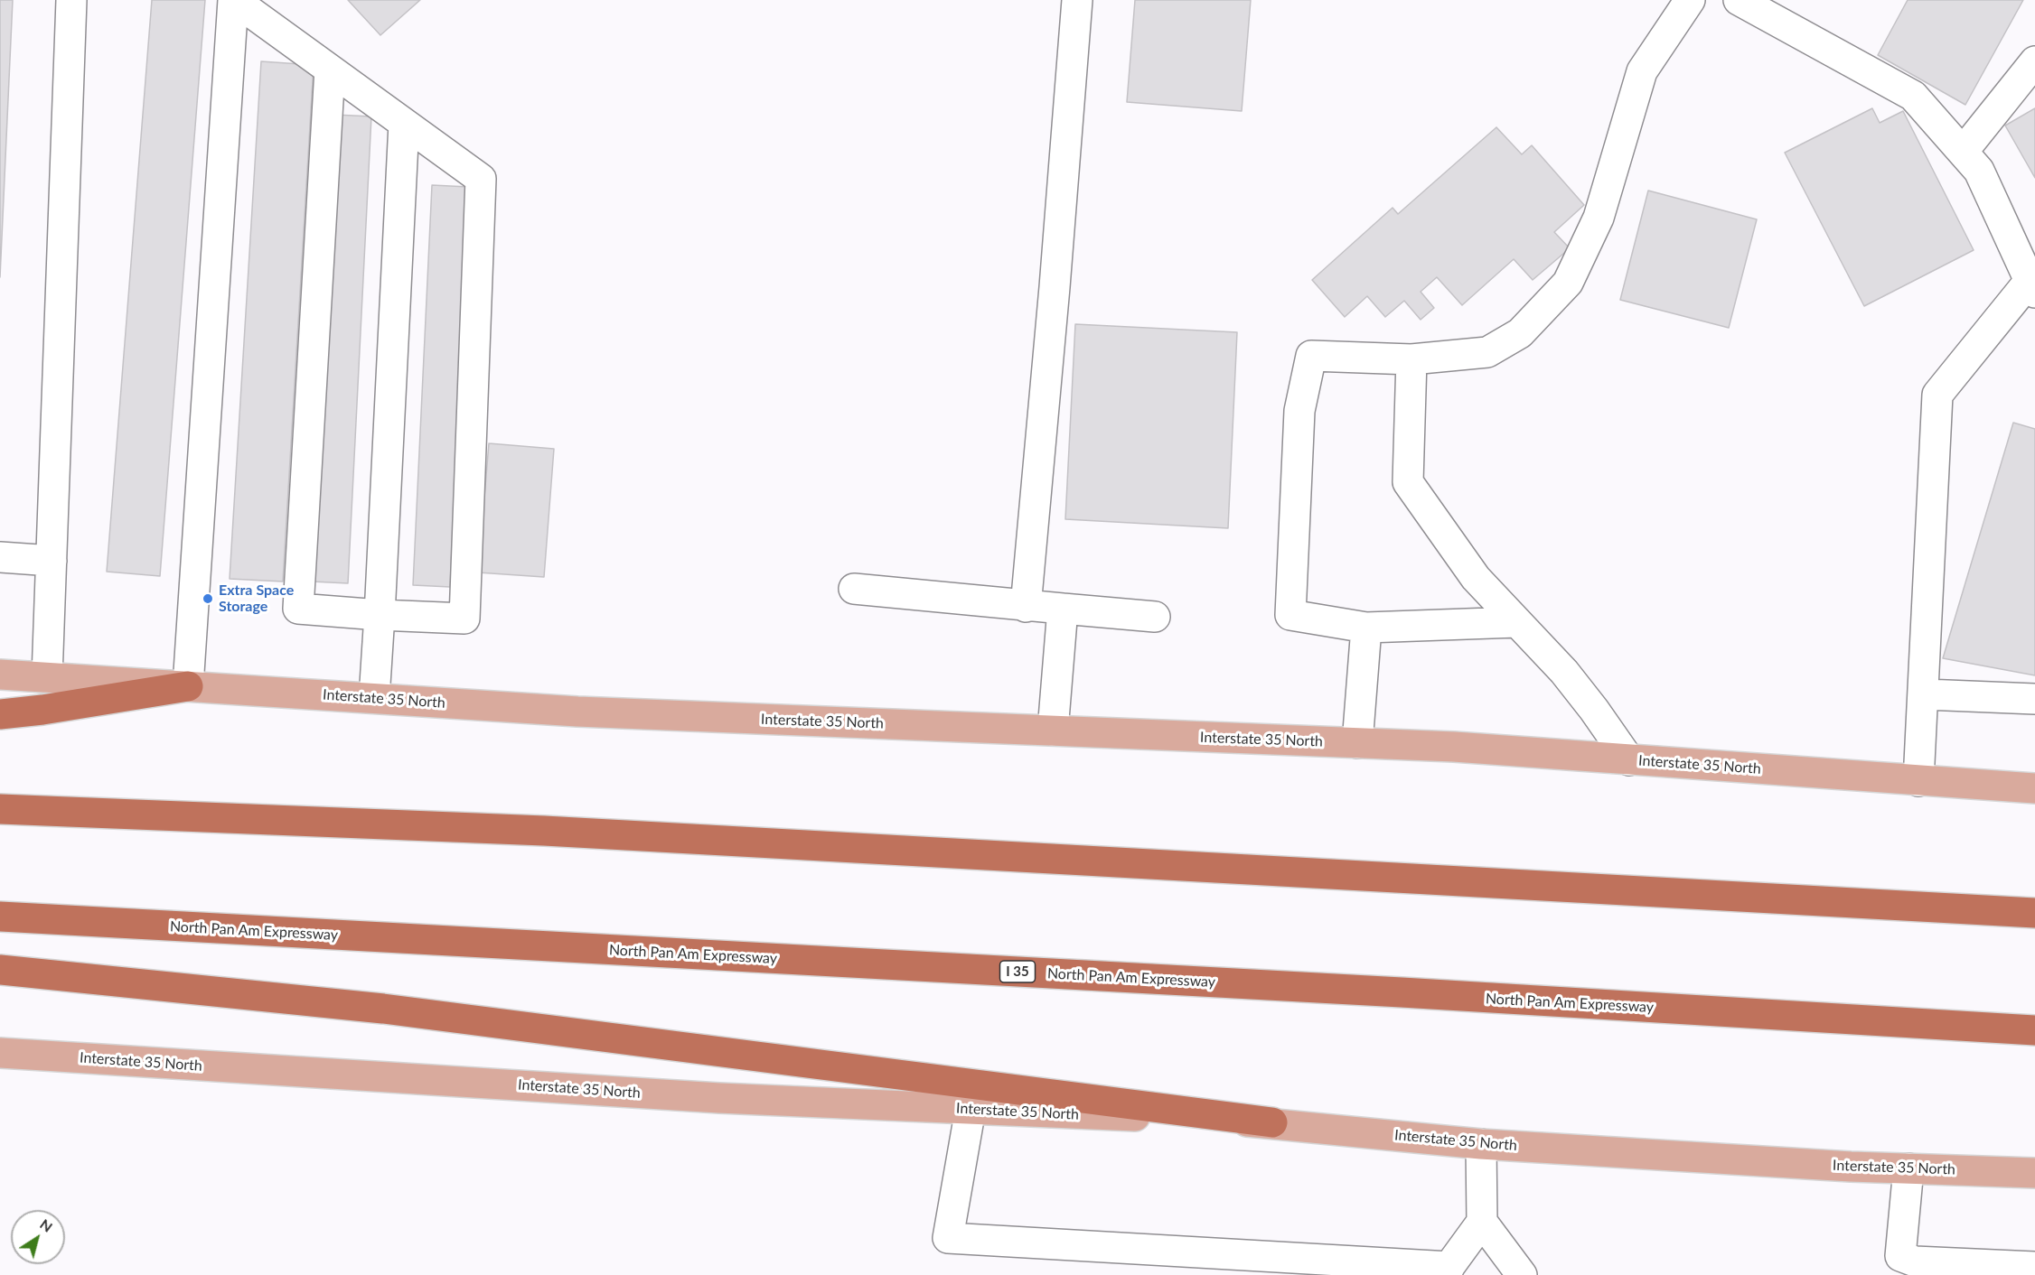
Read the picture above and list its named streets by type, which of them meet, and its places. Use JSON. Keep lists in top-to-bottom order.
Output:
{
  "streets": {
    "highway": ["North Pan Am Expressway", "I 35"],
    "main road": ["Interstate 35 North"]
  },
  "places": ["Extra Space Storage"],
  "north": "top right"
}
